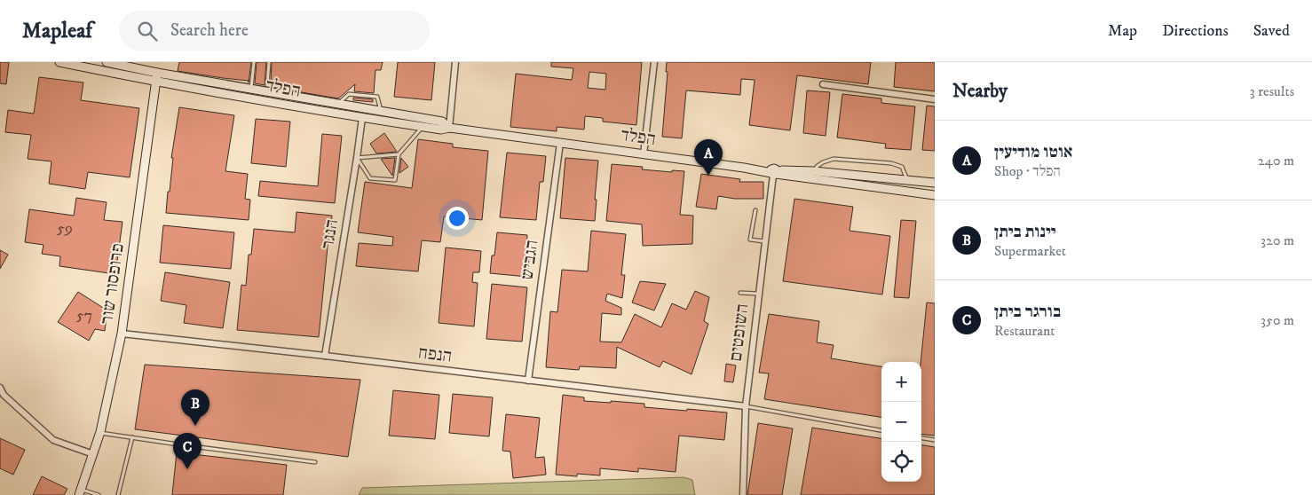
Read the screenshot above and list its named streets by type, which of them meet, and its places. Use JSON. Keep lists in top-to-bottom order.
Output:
{
  "streets": {
    "street": [
      "הפלד",
      "הנגר",
      "הגביש",
      "פרופסור שור",
      "השופטים",
      "הנפח"
    ]
  },
  "crossings": [
    ["הפלד", "הנגר"],
    ["הפלד", "הגביש"],
    ["הפלד", "פרופסור שור"],
    ["הפלד", "השופטים"],
    ["הנגר", "הנפח"],
    ["הגביש", "הנפח"],
    ["פרופסור שור", "הנפח"],
    ["השופטים", "הנפח"]
  ],
  "house_numbers": ["59", "57"],
  "page": {
    "header": "Mapleaf",
    "search": "Search here",
    "nav": ["Map", "Directions", "Saved"],
    "heading": ["Nearby", "3 results"],
    "list": [
      {
        "mark": "A",
        "name": "אוטו מודיעין",
        "note": "Shop · הפלד",
        "value": "240 m"
      },
      {
        "mark": "B",
        "name": "יינות ביתן",
        "note": "Supermarket",
        "value": "320 m"
      },
      {
        "mark": "C",
        "name": "בורגר ביתן",
        "note": "Restaurant",
        "value": "350 m"
      }
    ],
    "pins": ["A", "B", "C"],
    "map_buttons": ["+", "−"]
  }
}
